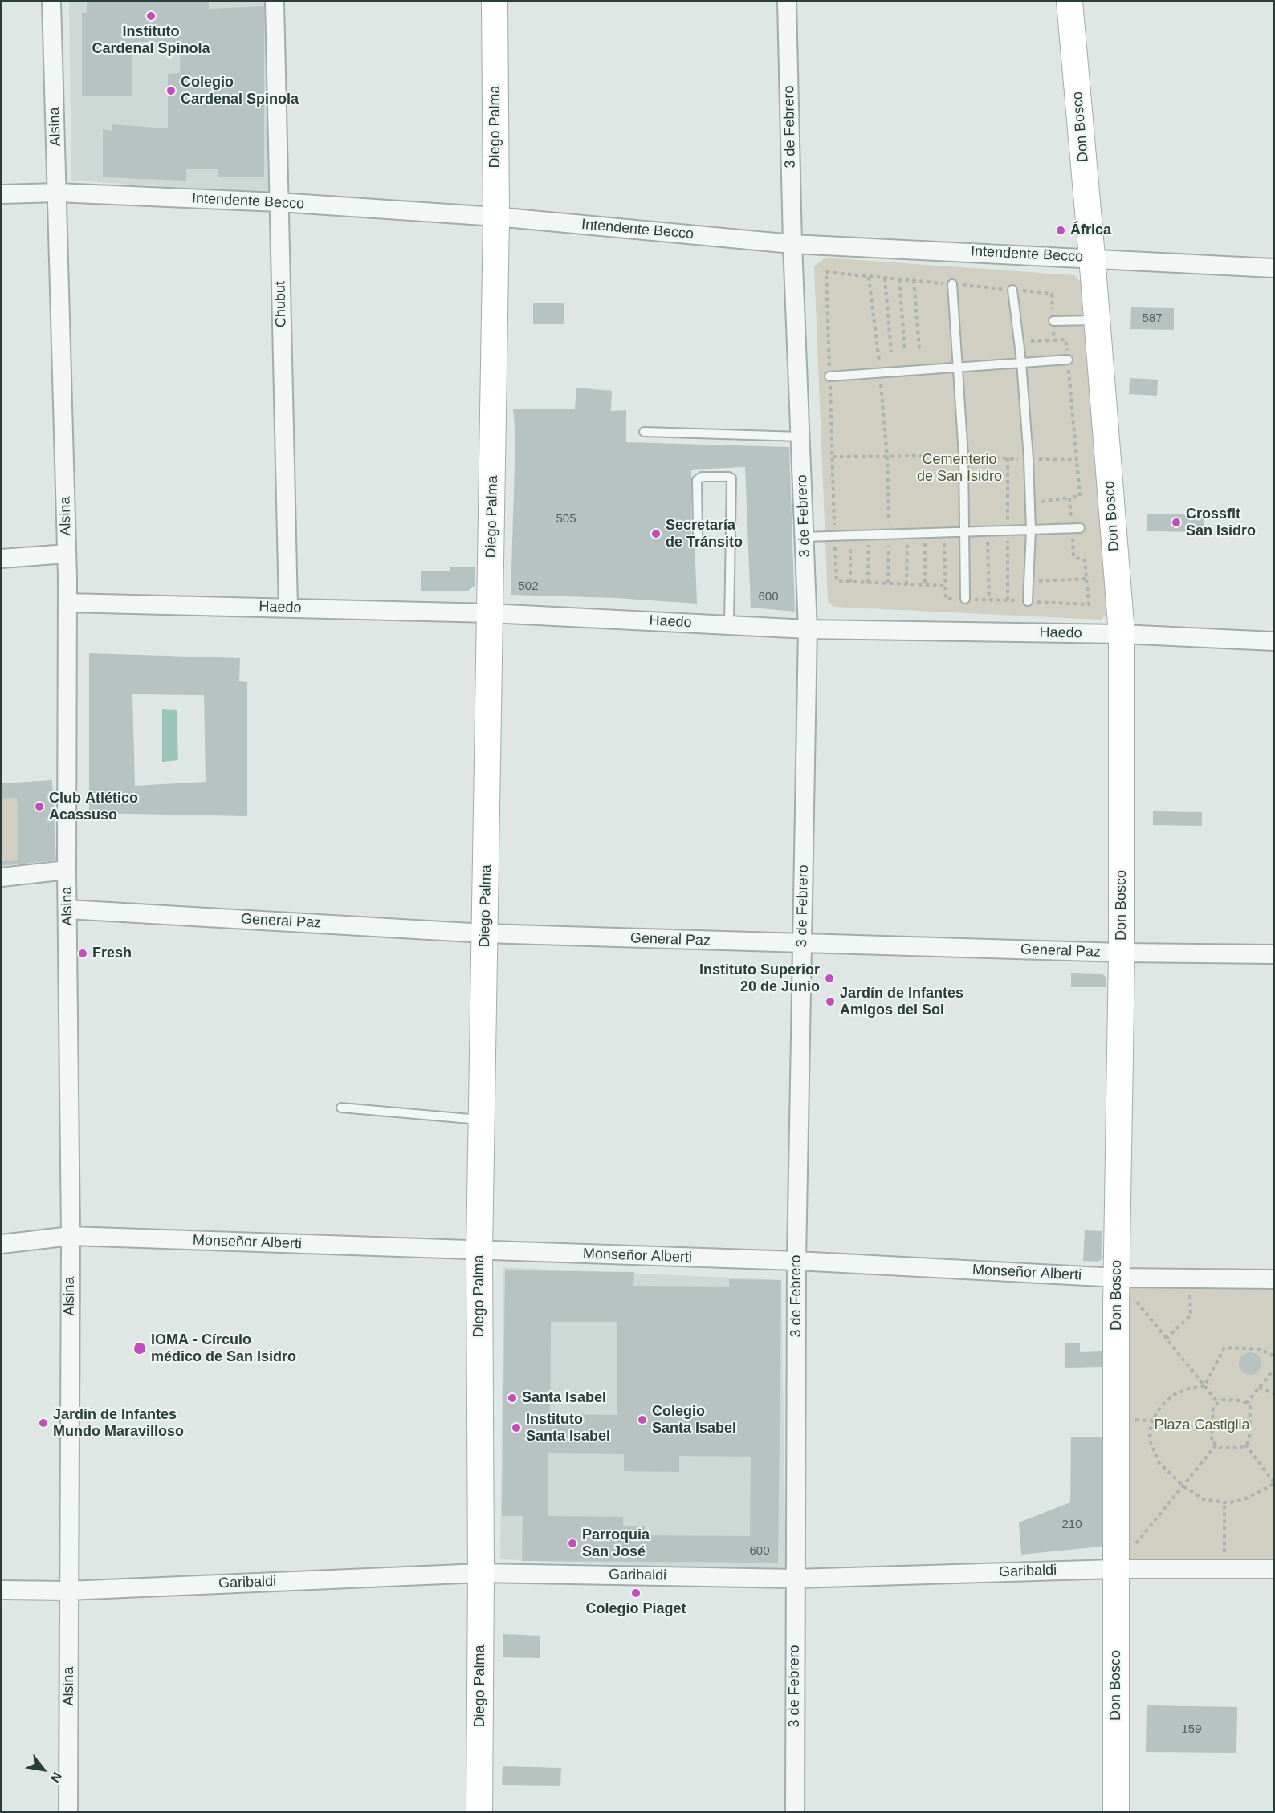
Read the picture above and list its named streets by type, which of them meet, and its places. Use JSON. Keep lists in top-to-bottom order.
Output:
{
  "streets": {
    "street": [
      "Alsina",
      "Diego Palma",
      "3 de Febrero",
      "Don Bosco",
      "Intendente Becco",
      "Chubut",
      "Haedo",
      "General Paz",
      "Monseñor Alberti",
      "Garibaldi"
    ]
  },
  "crossings": [
    ["Alsina", "Intendente Becco"],
    ["Alsina", "Haedo"],
    ["Alsina", "General Paz"],
    ["Alsina", "Monseñor Alberti"],
    ["Alsina", "Garibaldi"],
    ["Diego Palma", "Intendente Becco"],
    ["Diego Palma", "Haedo"],
    ["Diego Palma", "General Paz"],
    ["Diego Palma", "Monseñor Alberti"],
    ["Diego Palma", "Garibaldi"],
    ["3 de Febrero", "Intendente Becco"],
    ["3 de Febrero", "Haedo"],
    ["3 de Febrero", "General Paz"],
    ["3 de Febrero", "Monseñor Alberti"],
    ["3 de Febrero", "Garibaldi"],
    ["Don Bosco", "Intendente Becco"],
    ["Don Bosco", "Haedo"],
    ["Don Bosco", "General Paz"],
    ["Don Bosco", "Monseñor Alberti"],
    ["Don Bosco", "Garibaldi"],
    ["Intendente Becco", "Chubut"],
    ["Chubut", "Haedo"]
  ],
  "parks": ["Cementerio de San Isidro", "Plaza Castiglia"],
  "places": [
    "Instituto Cardenal Spinola",
    "Colegio Cardenal Spinola",
    "África",
    "Crossfit San Isidro",
    "Secretaría de Tránsito",
    "Club Atlético Acassuso",
    "Fresh",
    "Instituto Superior 20 de Junio",
    "Jardín de Infantes Amigos del Sol",
    "IOMA - Círculo médico de San Isidro",
    "Santa Isabel",
    "Colegio Santa Isabel",
    "Jardín de Infantes Mundo Maravilloso",
    "Instituto Santa Isabel",
    "Parroquia San José",
    "Colegio Piaget"
  ],
  "house_numbers": [
    "587",
    "505",
    "502",
    "600",
    "210",
    "600",
    "159"
  ],
  "north": "bottom right"
}
